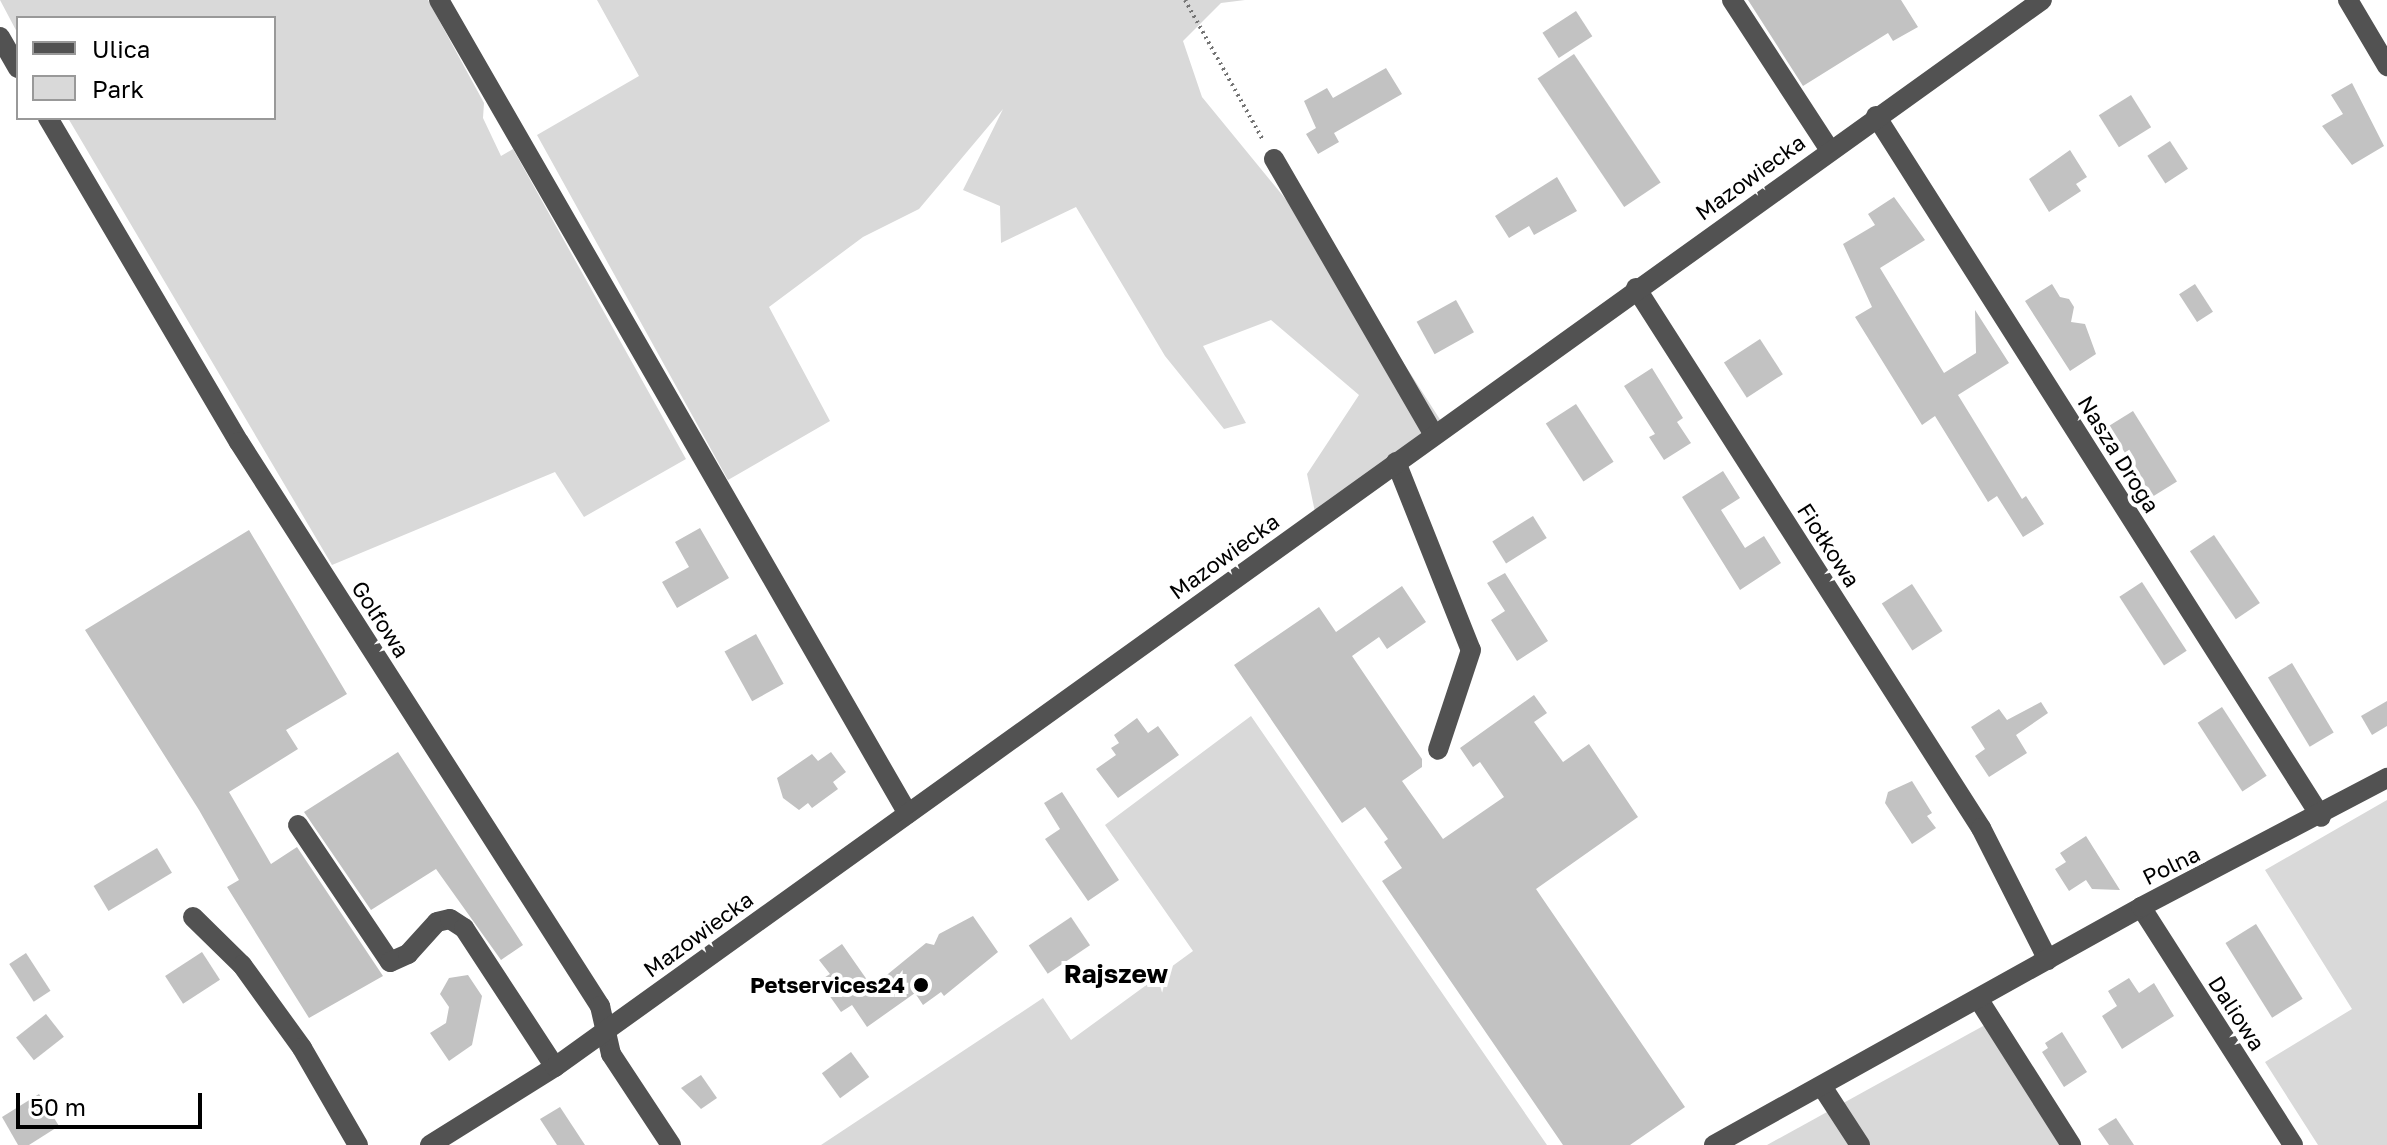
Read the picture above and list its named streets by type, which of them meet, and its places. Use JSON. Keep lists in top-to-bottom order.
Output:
{
  "streets": {
    "street": [
      "Mazowiecka",
      "Nasza Droga",
      "Fiołkowa",
      "Golfowa",
      "Polna",
      "Daliowa"
    ]
  },
  "crossings": [
    ["Mazowiecka", "Nasza Droga"],
    ["Mazowiecka", "Fiołkowa"],
    ["Mazowiecka", "Golfowa"],
    ["Nasza Droga", "Polna"],
    ["Fiołkowa", "Polna"],
    ["Polna", "Daliowa"]
  ],
  "districts": ["Rajszew"],
  "places": ["Petservices24"],
  "legend": ["Ulica", "Park"],
  "scale_bar": "50 m"
}
